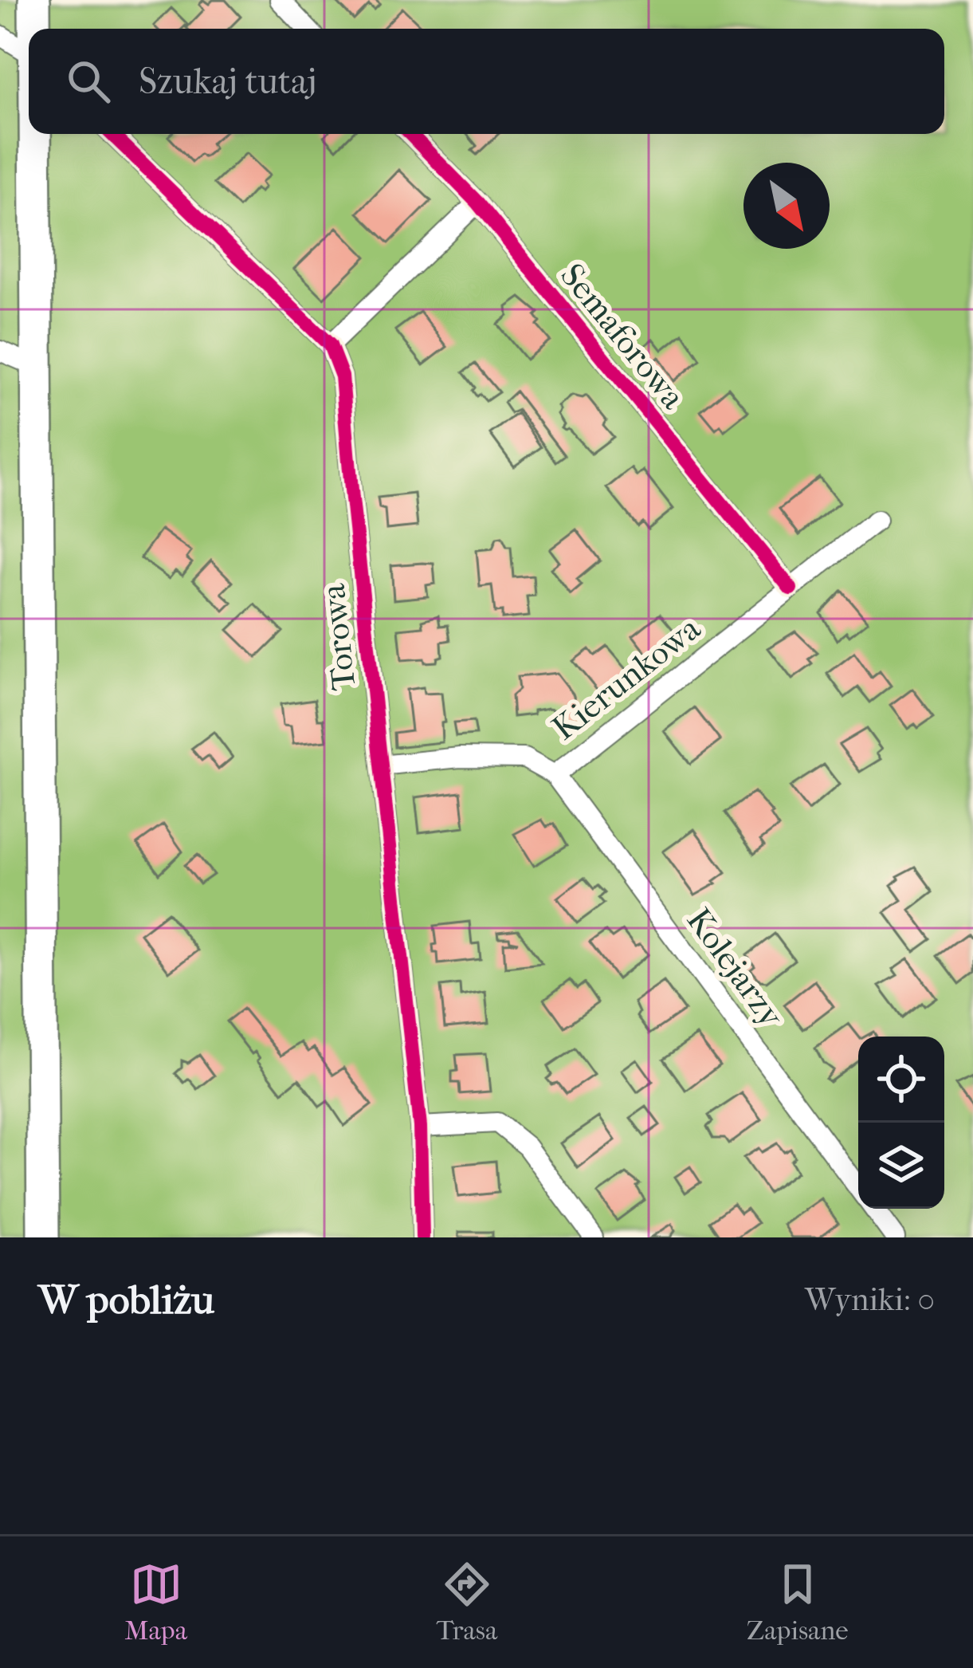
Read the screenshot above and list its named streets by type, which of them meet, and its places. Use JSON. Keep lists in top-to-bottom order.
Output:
{
  "streets": {
    "street": [
      "Semaforowa",
      "Torowa",
      "Kierunkowa",
      "Kolejarzy"
    ]
  },
  "crossings": [
    ["Semaforowa", "Kierunkowa"],
    ["Torowa", "Kierunkowa"],
    ["Kierunkowa", "Kolejarzy"]
  ],
  "north": "bottom right",
  "page": {
    "search": "Szukaj tutaj",
    "heading": ["W pobliżu", "Wyniki: 0"],
    "nav": ["Mapa", "Trasa", "Zapisane"]
  }
}
